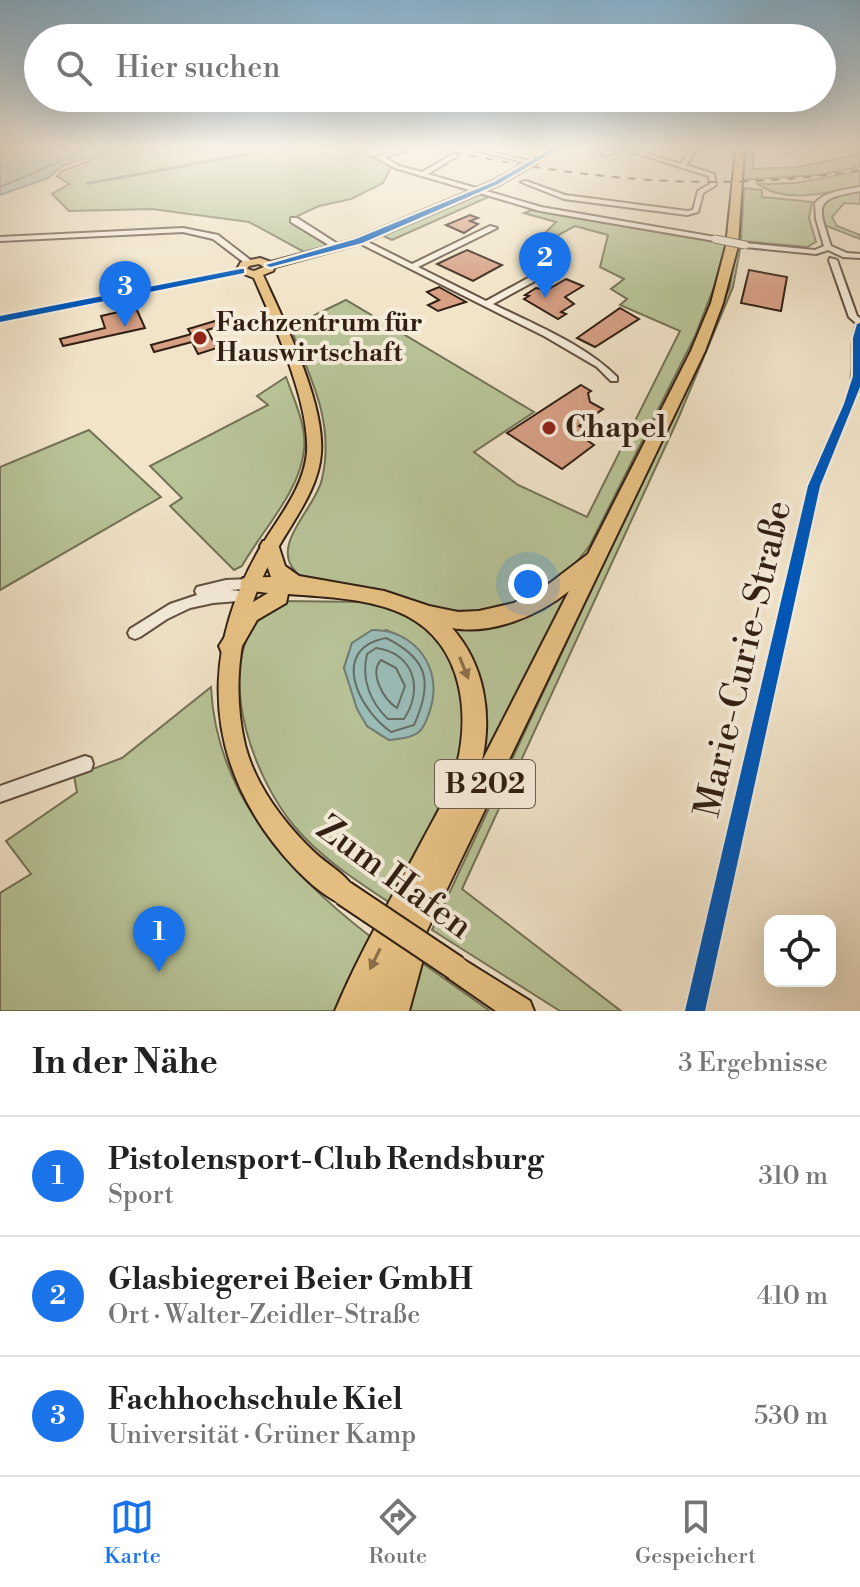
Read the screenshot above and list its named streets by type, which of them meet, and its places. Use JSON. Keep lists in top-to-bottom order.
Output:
{
  "streets": {
    "highway": ["B 202"],
    "main road": ["Zum Hafen"],
    "street": ["Marie-Curie-Straße"]
  },
  "places": ["Fachzentrum für Hauswirtschaft", "Chapel"],
  "page": {
    "search": "Hier suchen",
    "pins": ["2", "3", "1"],
    "heading": ["In der Nähe", "3 Ergebnisse"],
    "list": [
      {
        "mark": "1",
        "name": "Pistolensport-Club Rendsburg",
        "note": "Sport",
        "value": "310 m"
      },
      {
        "mark": "2",
        "name": "Glasbiegerei Beier GmbH",
        "note": "Ort · Walter-Zeidler-Straße",
        "value": "410 m"
      },
      {
        "mark": "3",
        "name": "Fachhochschule Kiel",
        "note": "Universität · Grüner Kamp",
        "value": "530 m"
      }
    ],
    "nav": ["Karte", "Route", "Gespeichert"]
  }
}
